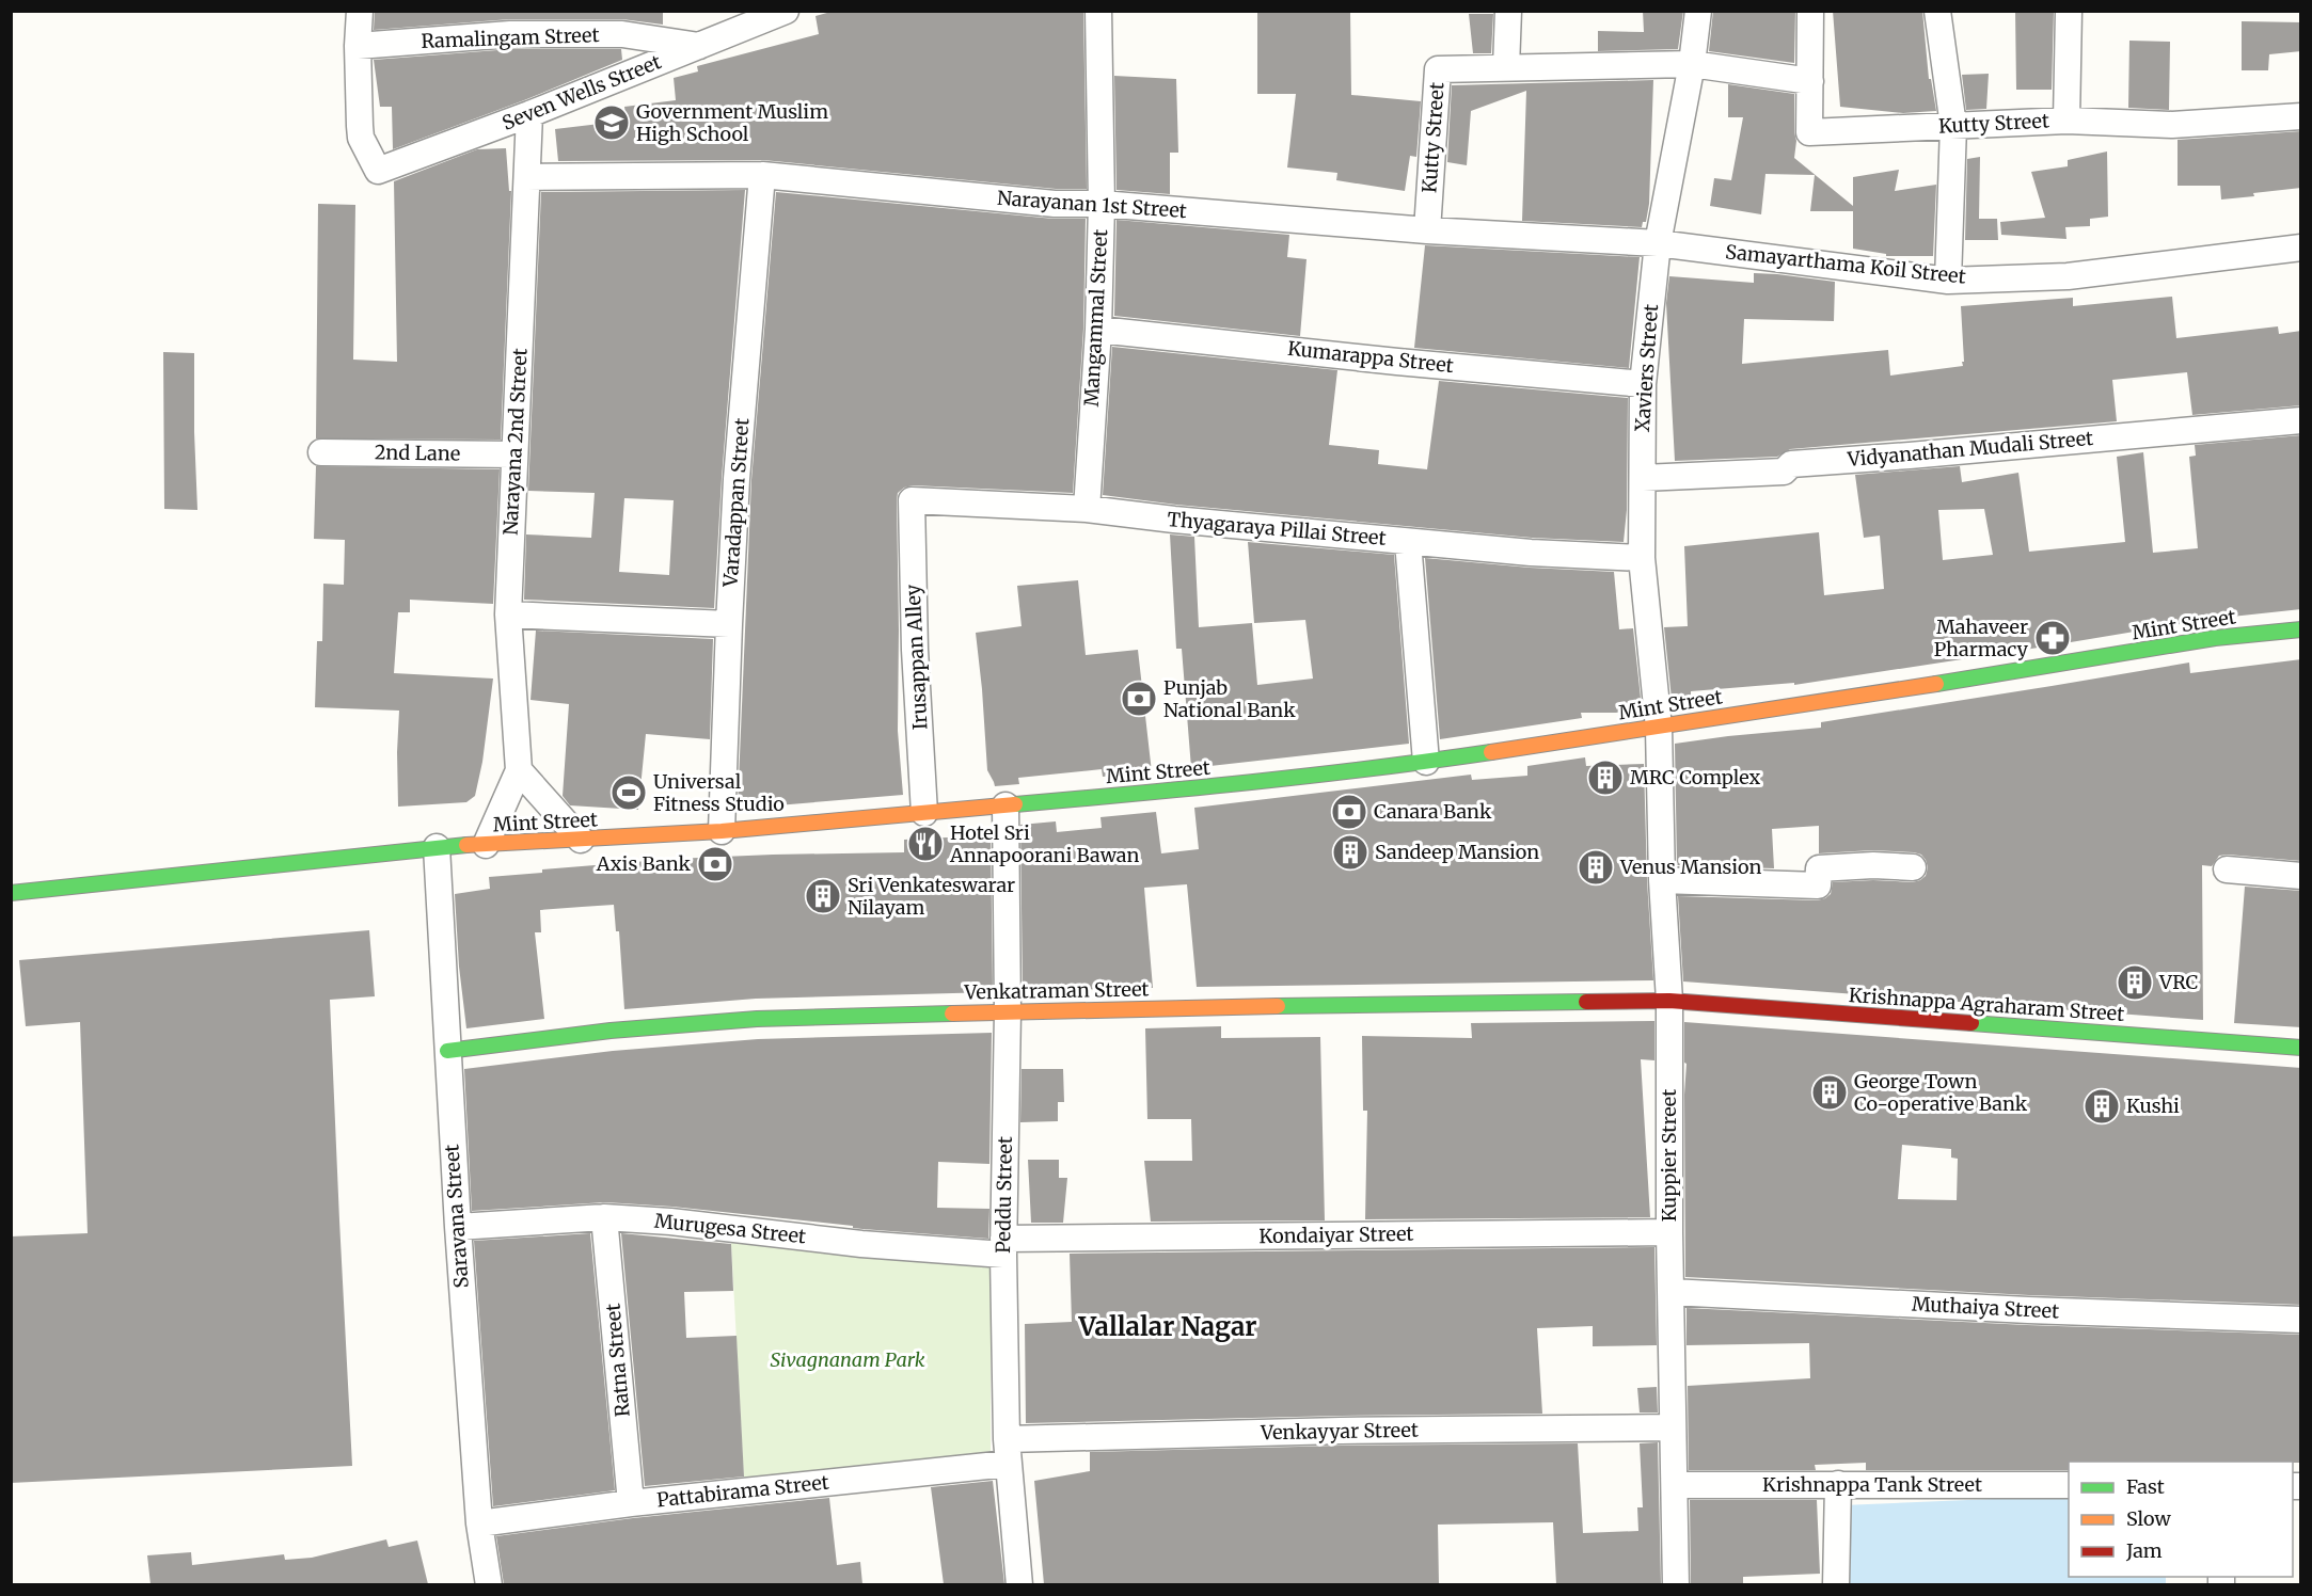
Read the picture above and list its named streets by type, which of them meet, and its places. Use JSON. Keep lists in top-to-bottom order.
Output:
{
  "streets": {
    "street": [
      "Ramalingam Street",
      "Seven Wells Street",
      "Kutty Street",
      "Narayanan 1st Street",
      "Samayarthama Koil Street",
      "Mangammal Street",
      "Kumarappa Street",
      "Xaviers Street",
      "Narayana 2nd Street",
      "Vidyanathan Mudali Street",
      "2nd Lane",
      "Varadappan Street",
      "Thyagaraya Pillai Street",
      "Mint Street",
      "Irusappan Alley",
      "Venkatraman Street",
      "Krishnappa Agraharam Street",
      "Kuppier Street",
      "Peddu Street",
      "Saravana Street",
      "Murugesa Street",
      "Kondaiyar Street",
      "Muthaiya Street",
      "Ratna Street",
      "Venkayyar Street",
      "Krishnappa Tank Street",
      "Pattabirama Street"
    ]
  },
  "crossings": [
    ["Ramalingam Street", "Seven Wells Street"],
    ["Seven Wells Street", "Narayana 2nd Street"],
    ["Kutty Street", "Narayanan 1st Street"],
    ["Kutty Street", "Xaviers Street"],
    ["Narayanan 1st Street", "Samayarthama Koil Street"],
    ["Narayanan 1st Street", "Mangammal Street"],
    ["Narayanan 1st Street", "Xaviers Street"],
    ["Narayanan 1st Street", "Narayana 2nd Street"],
    ["Narayanan 1st Street", "Varadappan Street"],
    ["Samayarthama Koil Street", "Xaviers Street"],
    ["Mangammal Street", "Kumarappa Street"],
    ["Mangammal Street", "Thyagaraya Pillai Street"],
    ["Kumarappa Street", "Xaviers Street"],
    ["Xaviers Street", "Vidyanathan Mudali Street"],
    ["Xaviers Street", "Thyagaraya Pillai Street"],
    ["Xaviers Street", "Mint Street"],
    ["Xaviers Street", "Kuppier Street"],
    ["Narayana 2nd Street", "2nd Lane"],
    ["Narayana 2nd Street", "Mint Street"],
    ["Varadappan Street", "Mint Street"],
    ["Thyagaraya Pillai Street", "Irusappan Alley"],
    ["Mint Street", "Irusappan Alley"],
    ["Mint Street", "Kuppier Street"],
    ["Mint Street", "Peddu Street"],
    ["Mint Street", "Saravana Street"],
    ["Venkatraman Street", "Krishnappa Agraharam Street"],
    ["Venkatraman Street", "Kuppier Street"],
    ["Venkatraman Street", "Peddu Street"],
    ["Venkatraman Street", "Saravana Street"],
    ["Krishnappa Agraharam Street", "Kuppier Street"],
    ["Kuppier Street", "Kondaiyar Street"],
    ["Kuppier Street", "Muthaiya Street"],
    ["Kuppier Street", "Venkayyar Street"],
    ["Kuppier Street", "Krishnappa Tank Street"],
    ["Peddu Street", "Murugesa Street"],
    ["Peddu Street", "Kondaiyar Street"],
    ["Peddu Street", "Venkayyar Street"],
    ["Peddu Street", "Pattabirama Street"],
    ["Saravana Street", "Murugesa Street"],
    ["Saravana Street", "Pattabirama Street"],
    ["Murugesa Street", "Kondaiyar Street"],
    ["Murugesa Street", "Ratna Street"],
    ["Ratna Street", "Pattabirama Street"],
    ["Venkayyar Street", "Pattabirama Street"]
  ],
  "districts": ["Vallalar Nagar"],
  "parks": ["Sivagnanam Park"],
  "places": {
    "school or university": ["Government Muslim High School"],
    "pharmacy": ["Mahaveer Pharmacy"],
    "bank": ["Punjab National Bank", "Canara Bank", "Axis Bank"],
    "building": [
      "MRC Complex",
      "Sandeep Mansion",
      "Venus Mansion",
      "Sri Venkateswarar Nilayam",
      "VRC",
      "George Town Co-operative Bank",
      "Kushi"
    ],
    "sports": ["Universal Fitness Studio"],
    "restaurant": ["Hotel Sri Annapoorani Bawan"]
  },
  "legend": ["Fast", "Slow", "Jam"]
}
